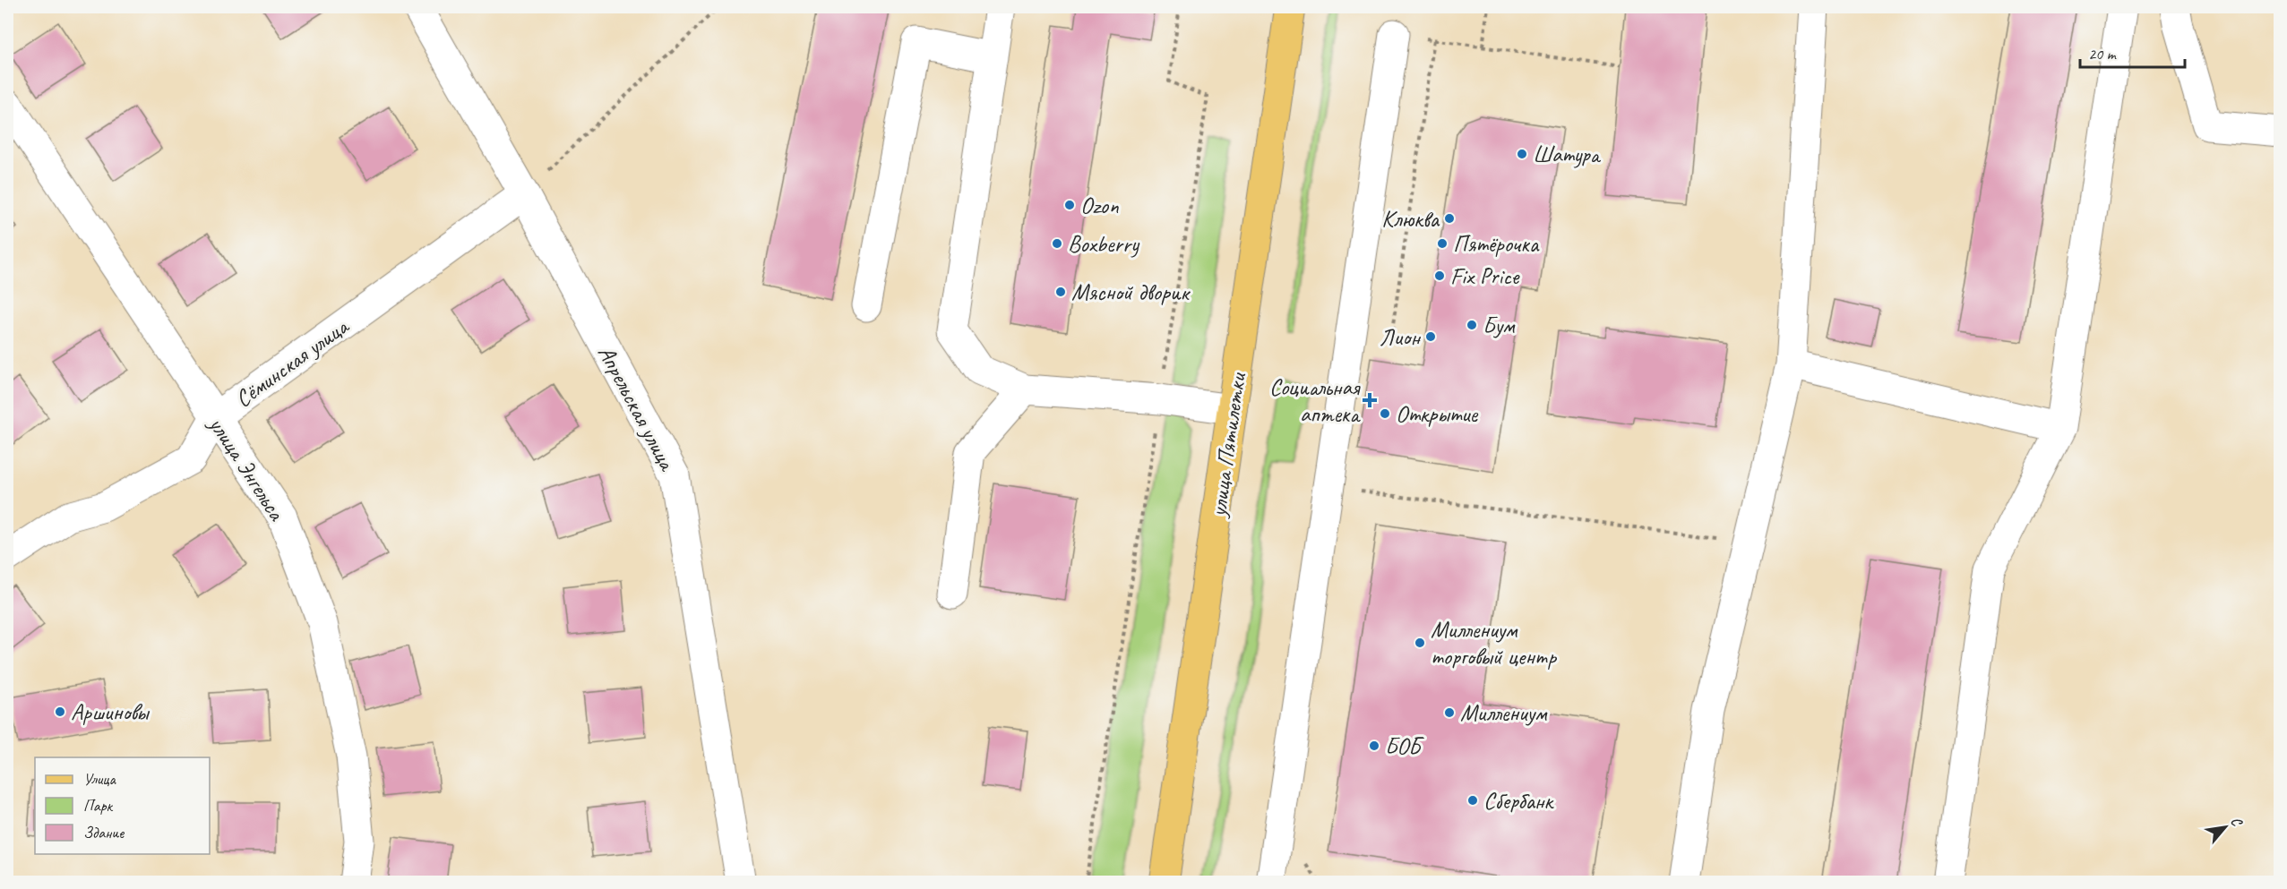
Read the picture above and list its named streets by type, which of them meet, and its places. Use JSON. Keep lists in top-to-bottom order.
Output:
{
  "streets": {
    "main road": ["улица Пятилетки"],
    "street": ["Сёминская улица", "Апрельская улица", "улица Энгельса"]
  },
  "crossings": [
    ["Сёминская улица", "Апрельская улица"],
    ["Сёминская улица", "улица Энгельса"]
  ],
  "places": {
    "other": [
      "Шатура",
      "Ozon",
      "Клюква",
      "Boxberry",
      "Пятёрочка",
      "Fix Price",
      "Мясной дворик",
      "Бум",
      "Лион",
      "Открытие",
      "Миллениум торговый центр",
      "Аршиновы",
      "Миллениум",
      "БОБ",
      "Сбербанк"
    ],
    "health": ["Социальная аптека"]
  },
  "legend": ["Улица", "Парк", "Здание"],
  "scale_bar": "20 m",
  "north": "top right"
}
